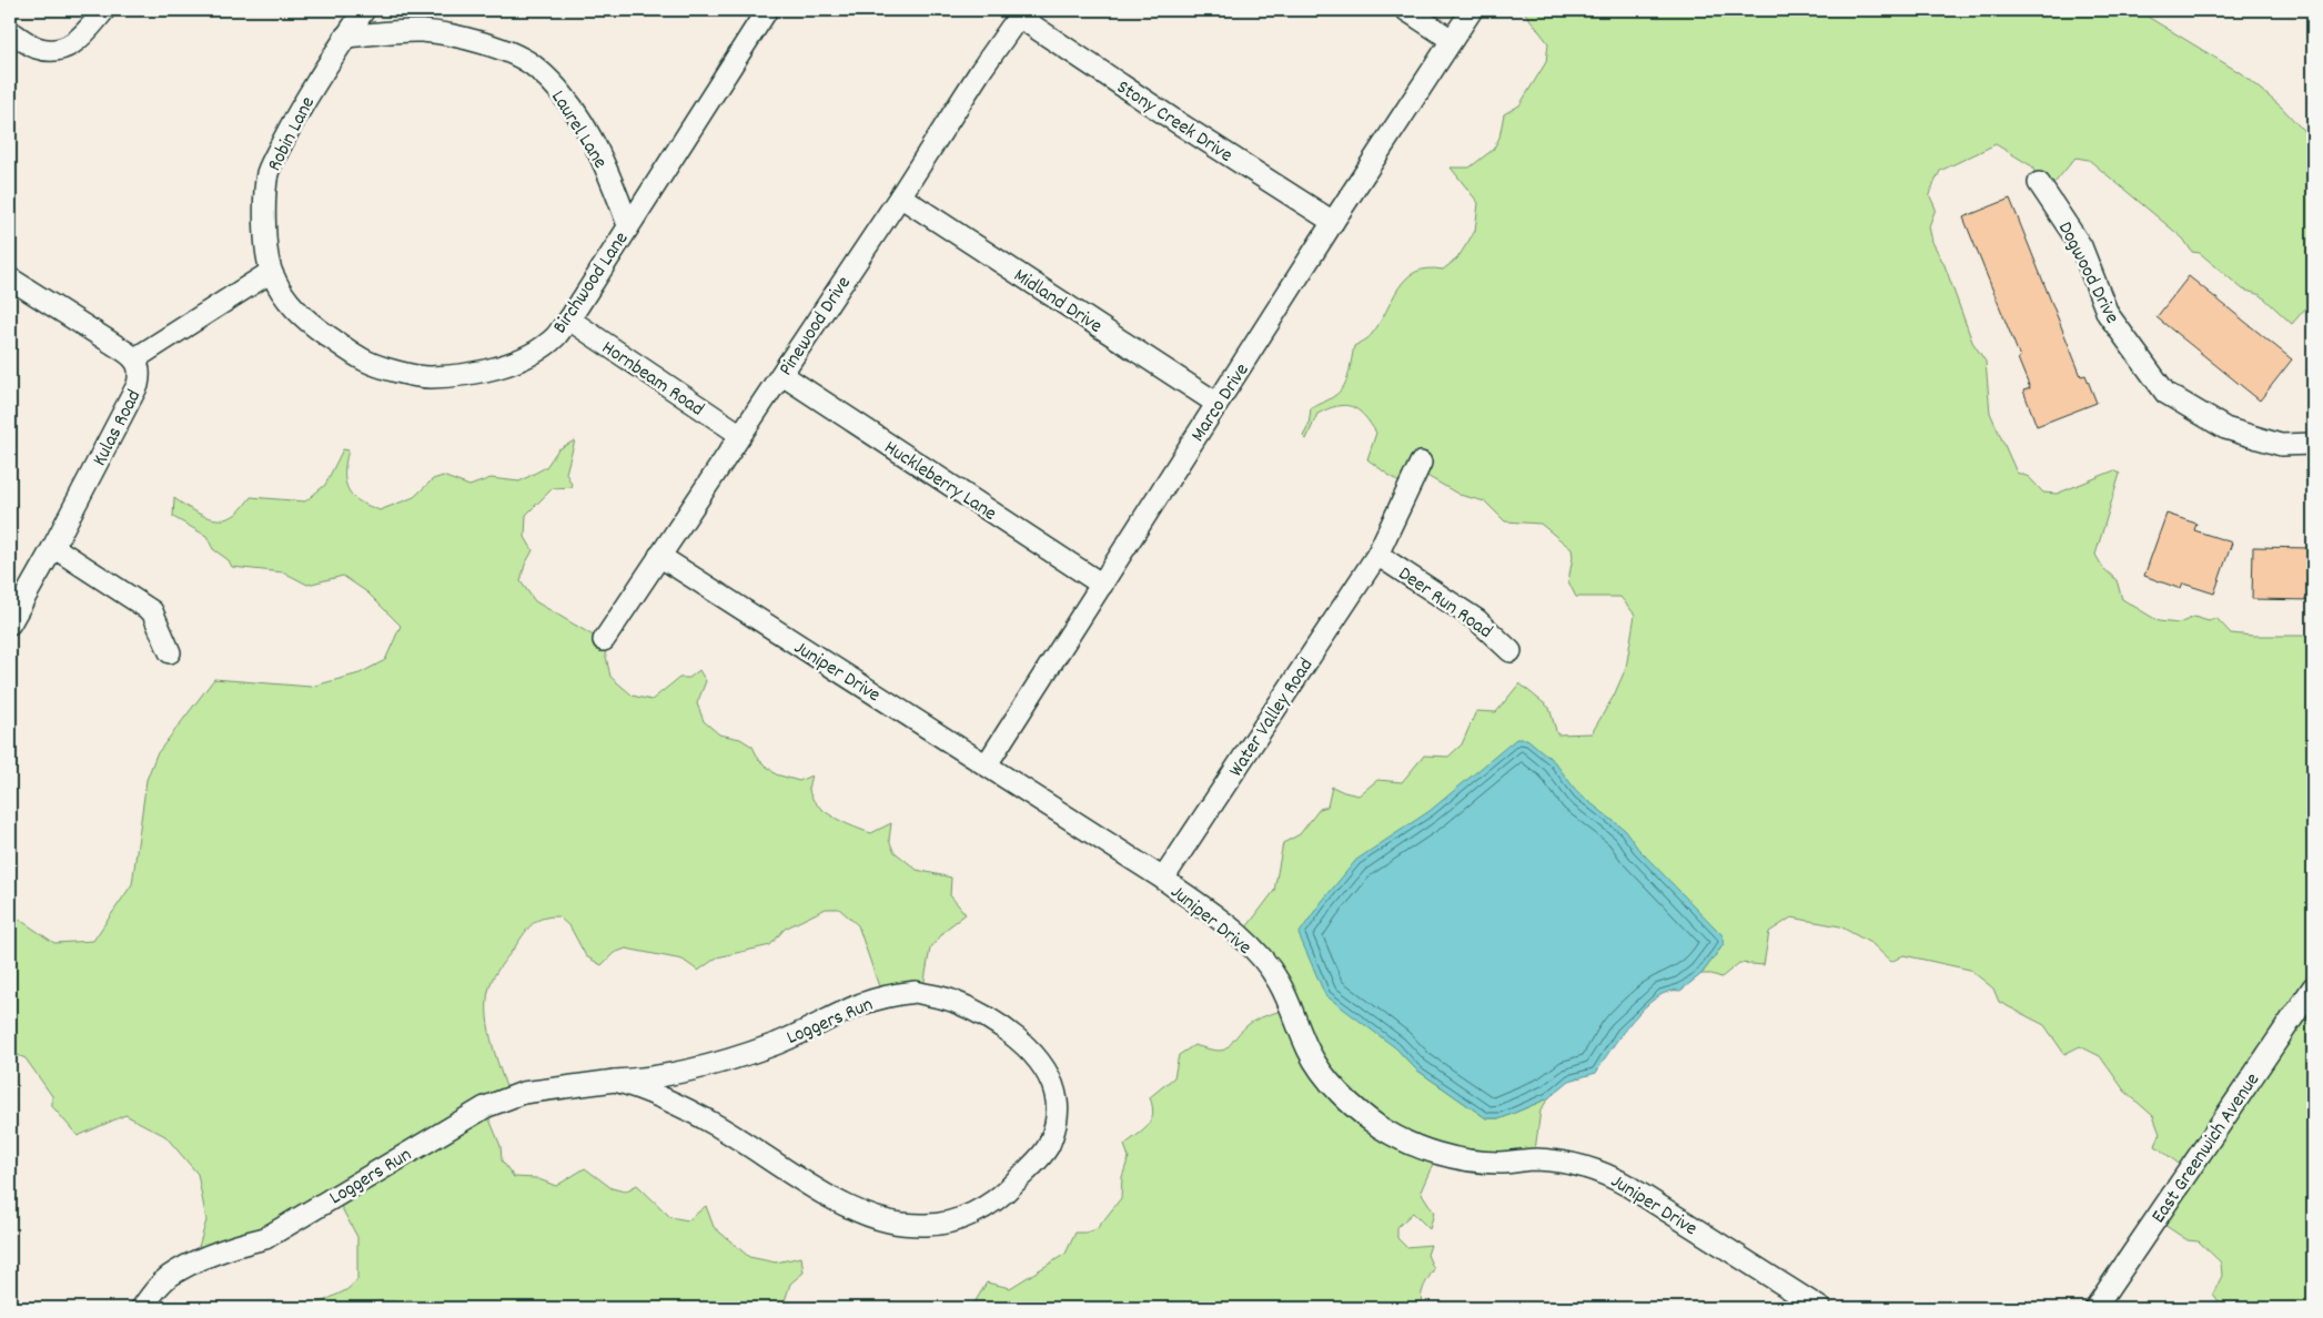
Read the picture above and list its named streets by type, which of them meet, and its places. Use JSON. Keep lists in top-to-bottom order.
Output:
{
  "streets": {
    "street": [
      "Stony Creek Drive",
      "Laurel Lane",
      "Robin Lane",
      "Dogwood Drive",
      "Birchwood Lane",
      "Midland Drive",
      "Pinewood Drive",
      "Hornbeam Road",
      "Marco Drive",
      "Kulas Road",
      "Huckleberry Lane",
      "Deer Run Road",
      "Juniper Drive",
      "Water Valley Road",
      "Loggers Run",
      "East Greenwich Avenue"
    ]
  },
  "crossings": [
    ["Stony Creek Drive", "Pinewood Drive"],
    ["Stony Creek Drive", "Marco Drive"],
    ["Laurel Lane", "Robin Lane"],
    ["Laurel Lane", "Birchwood Lane"],
    ["Robin Lane", "Birchwood Lane"],
    ["Birchwood Lane", "Hornbeam Road"],
    ["Midland Drive", "Pinewood Drive"],
    ["Midland Drive", "Marco Drive"],
    ["Pinewood Drive", "Hornbeam Road"],
    ["Pinewood Drive", "Huckleberry Lane"],
    ["Pinewood Drive", "Juniper Drive"],
    ["Marco Drive", "Huckleberry Lane"],
    ["Marco Drive", "Juniper Drive"],
    ["Deer Run Road", "Water Valley Road"],
    ["Juniper Drive", "Water Valley Road"]
  ]
}
